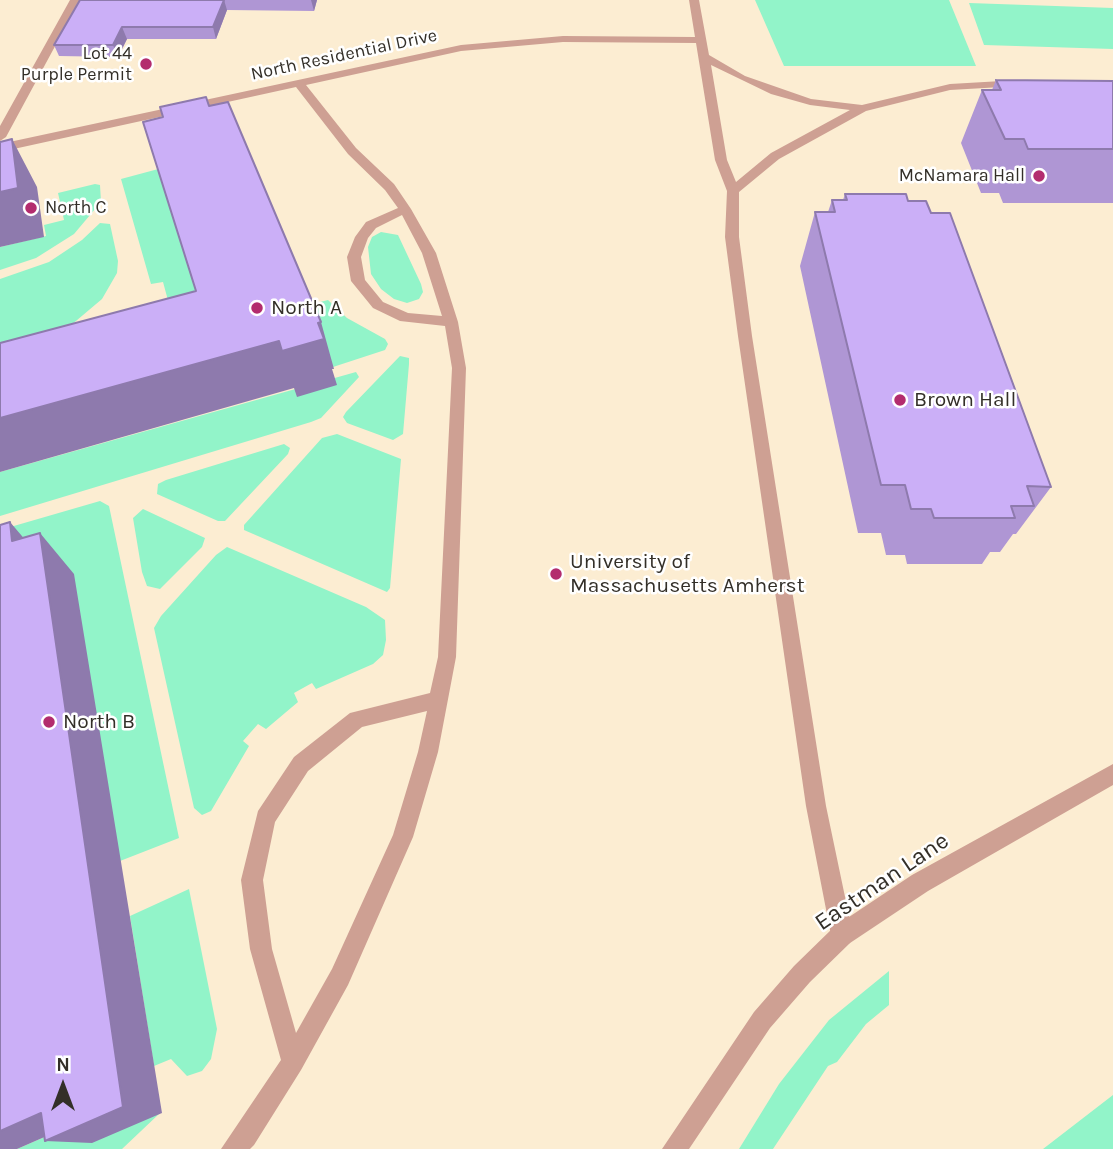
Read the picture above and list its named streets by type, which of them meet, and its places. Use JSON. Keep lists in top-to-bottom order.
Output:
{
  "streets": {
    "street": ["North Residential Drive", "Eastman Lane"]
  },
  "places": [
    "Lot 44 Purple Permit",
    "McNamara Hall",
    "North C",
    "North A",
    "Brown Hall",
    "University of Massachusetts Amherst",
    "North B"
  ],
  "north": "top"
}
